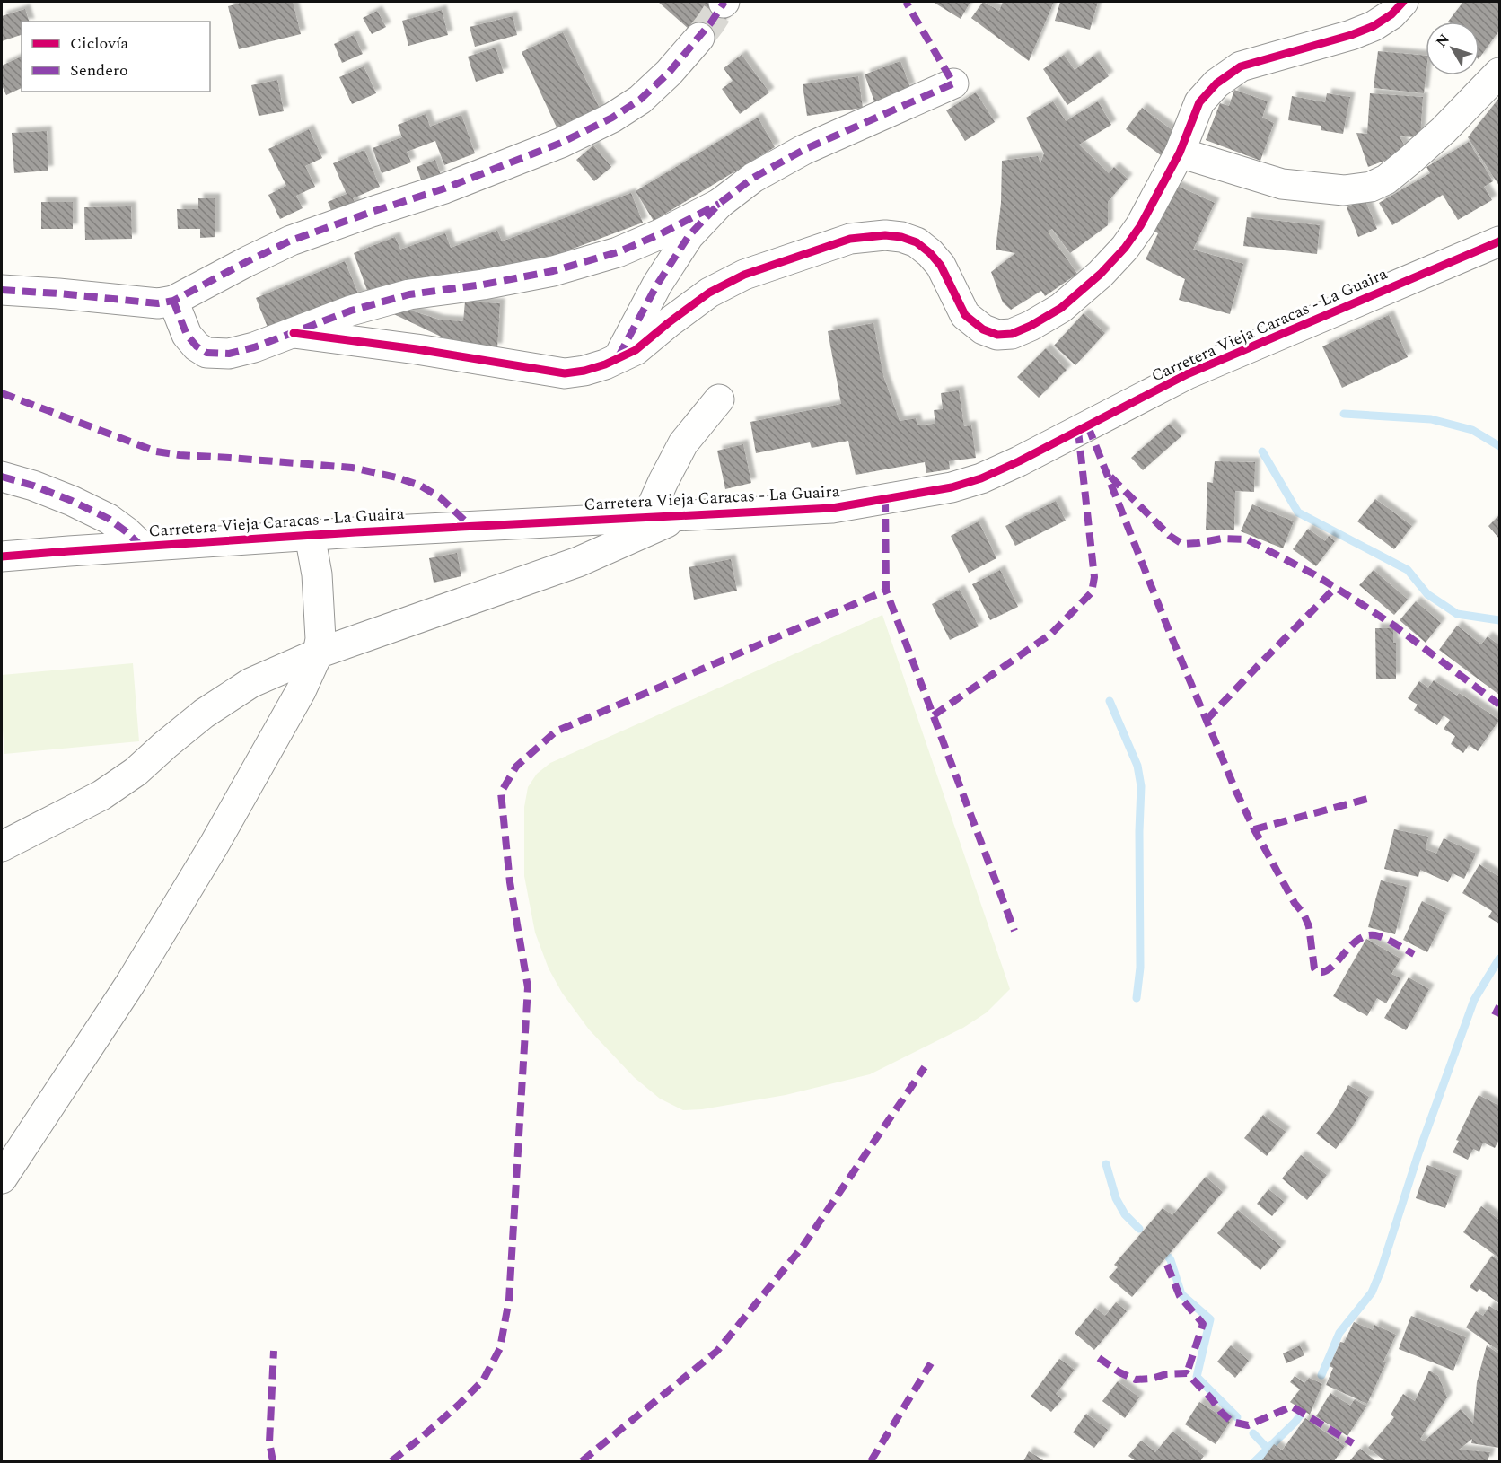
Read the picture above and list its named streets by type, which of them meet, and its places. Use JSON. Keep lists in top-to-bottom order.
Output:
{
  "streets": {
    "street": ["Carretera Vieja Caracas - La Guaira"]
  },
  "legend": ["Ciclovía", "Sendero"],
  "north": "top left"
}
